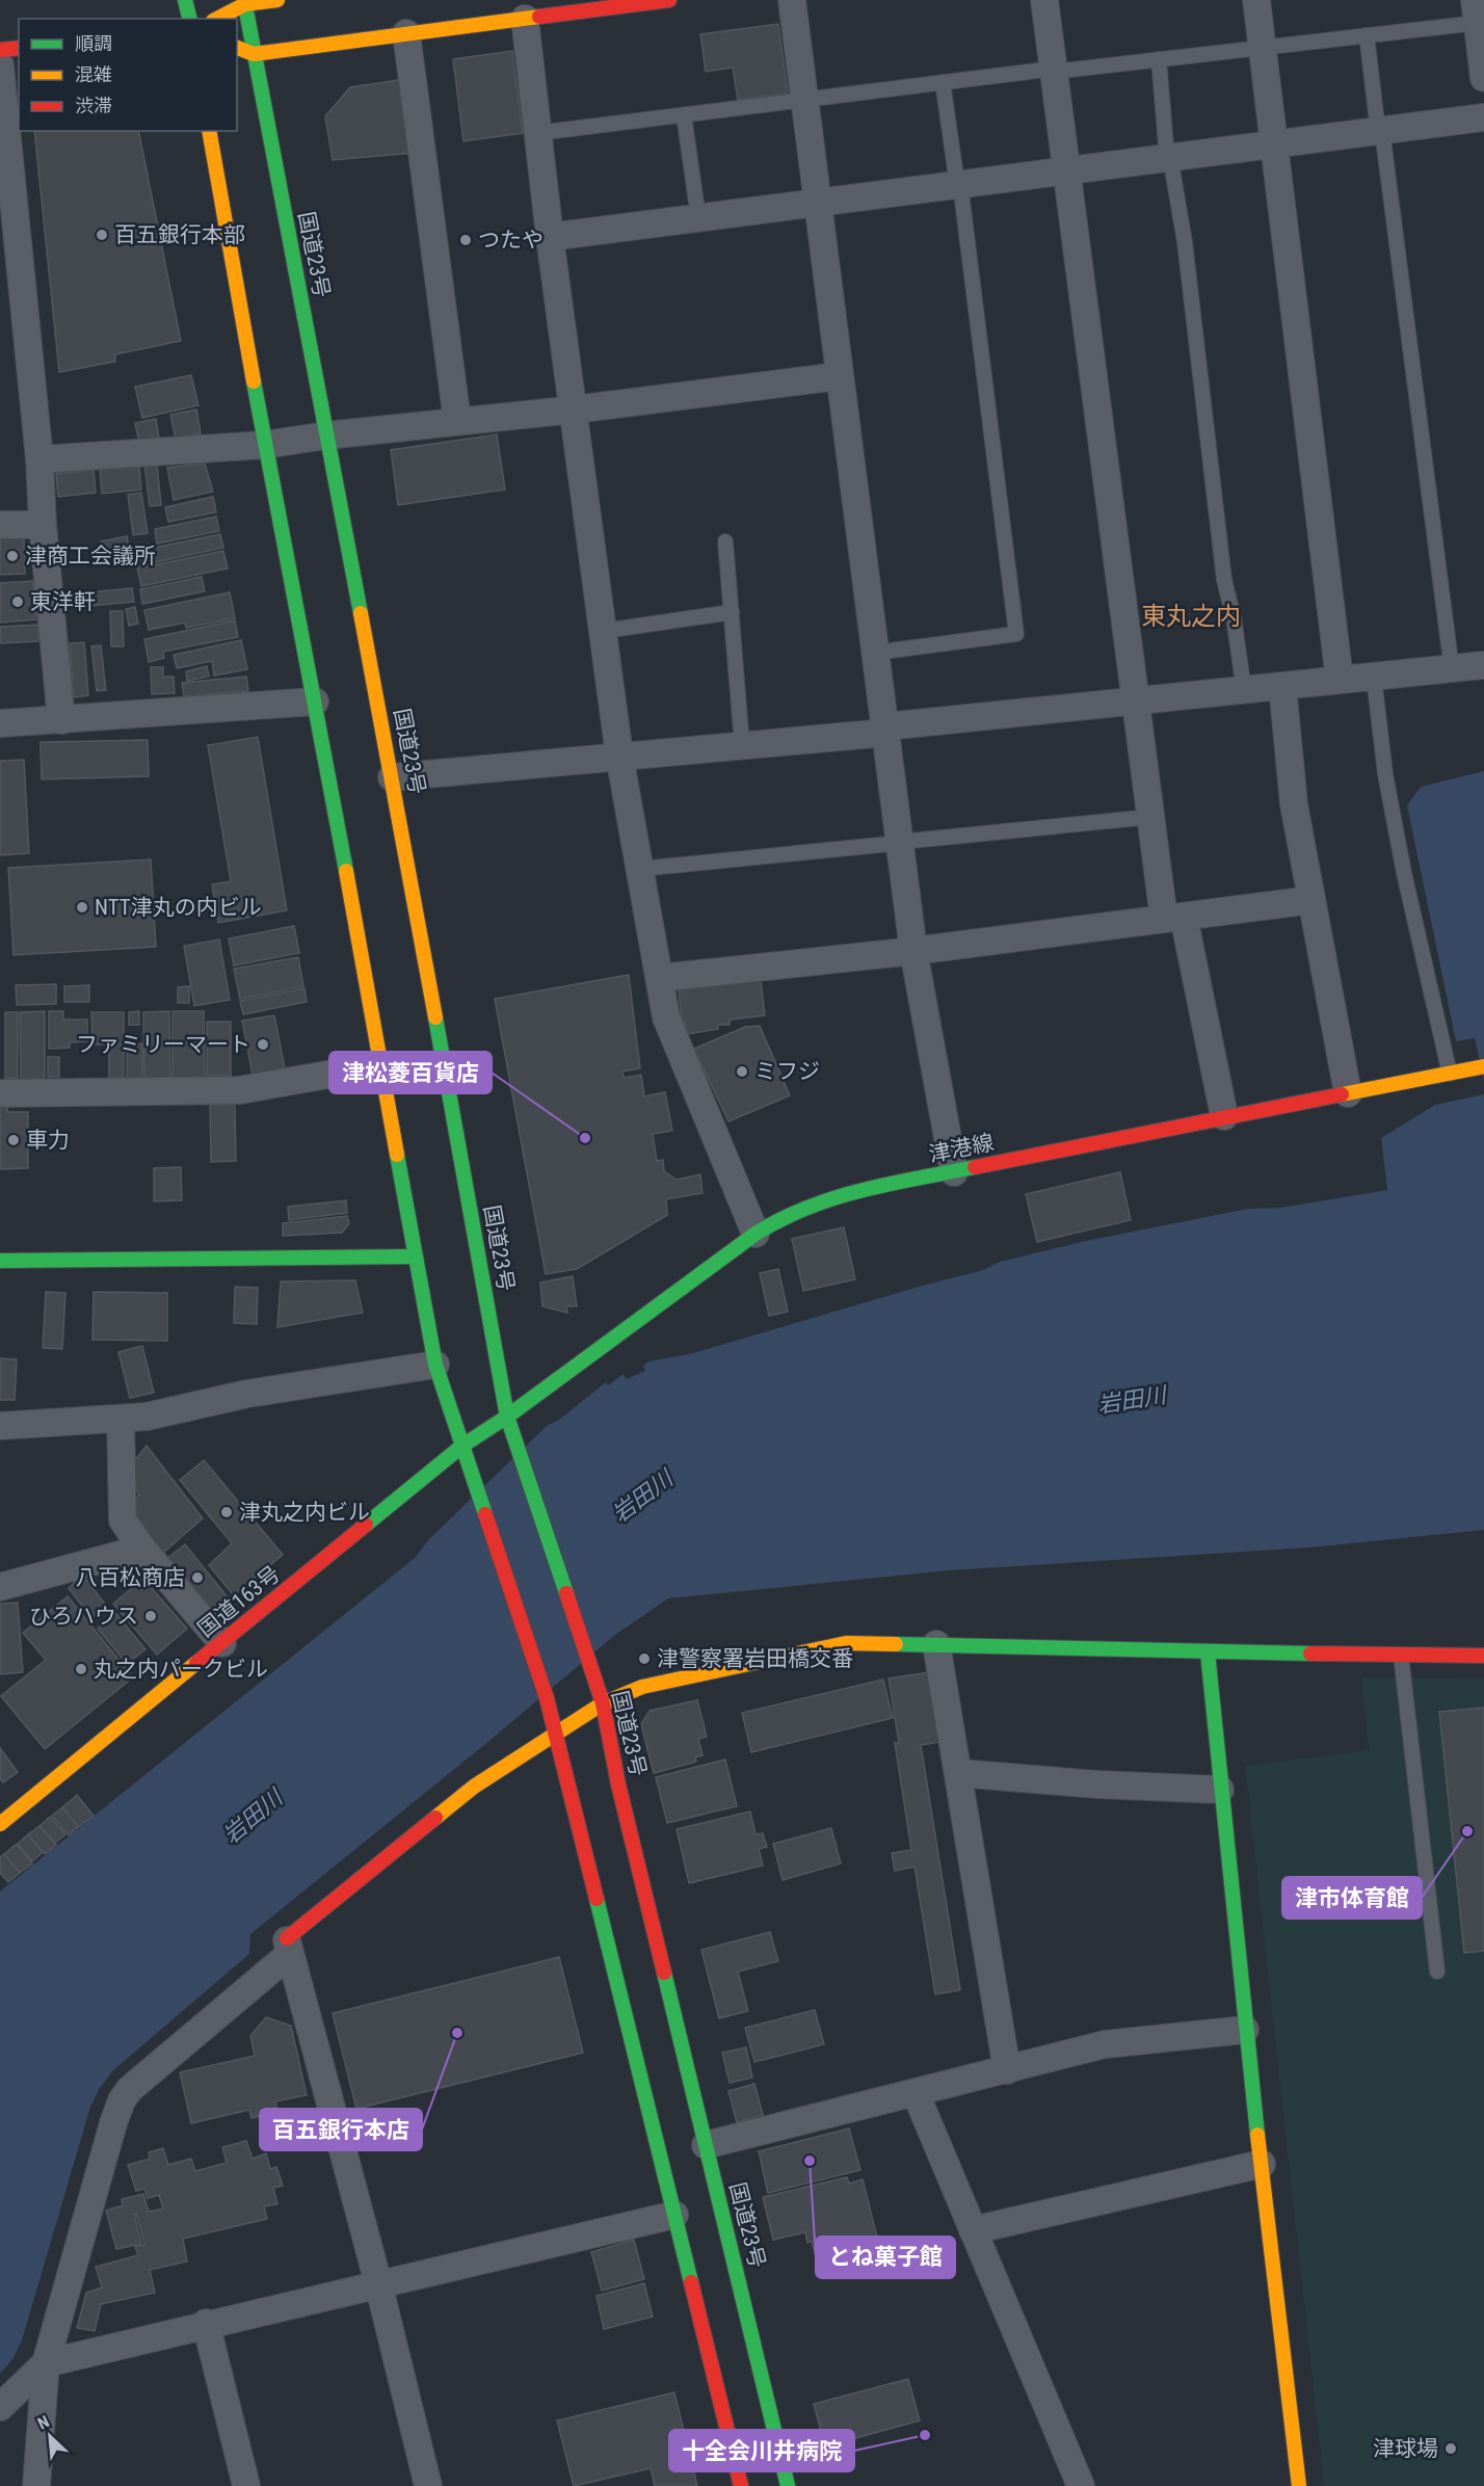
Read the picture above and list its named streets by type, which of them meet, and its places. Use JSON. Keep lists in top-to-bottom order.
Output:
{
  "streets": {
    "main road": ["国道23号", "津港線", "国道163号"]
  },
  "crossings": [
    ["国道23号", "津港線"],
    ["国道23号", "国道163号"],
    ["津港線", "国道163号"]
  ],
  "districts": ["東丸之内"],
  "water": ["岩田川"],
  "places": [
    "百五銀行本部",
    "つたや",
    "津商工会議所",
    "東洋軒",
    "NTT津丸の内ビル",
    "ファミリーマート",
    "ミフジ",
    "津松菱百貨店",
    "車力",
    "津丸之内ビル",
    "八百松商店",
    "ひろハウス",
    "津警察署岩田橋交番",
    "丸之内パークビル",
    "津市体育館",
    "百五銀行本店",
    "とね菓子館",
    "十全会川井病院",
    "津球場"
  ],
  "legend": ["順調", "混雑", "渋滞"],
  "north": "top left"
}
